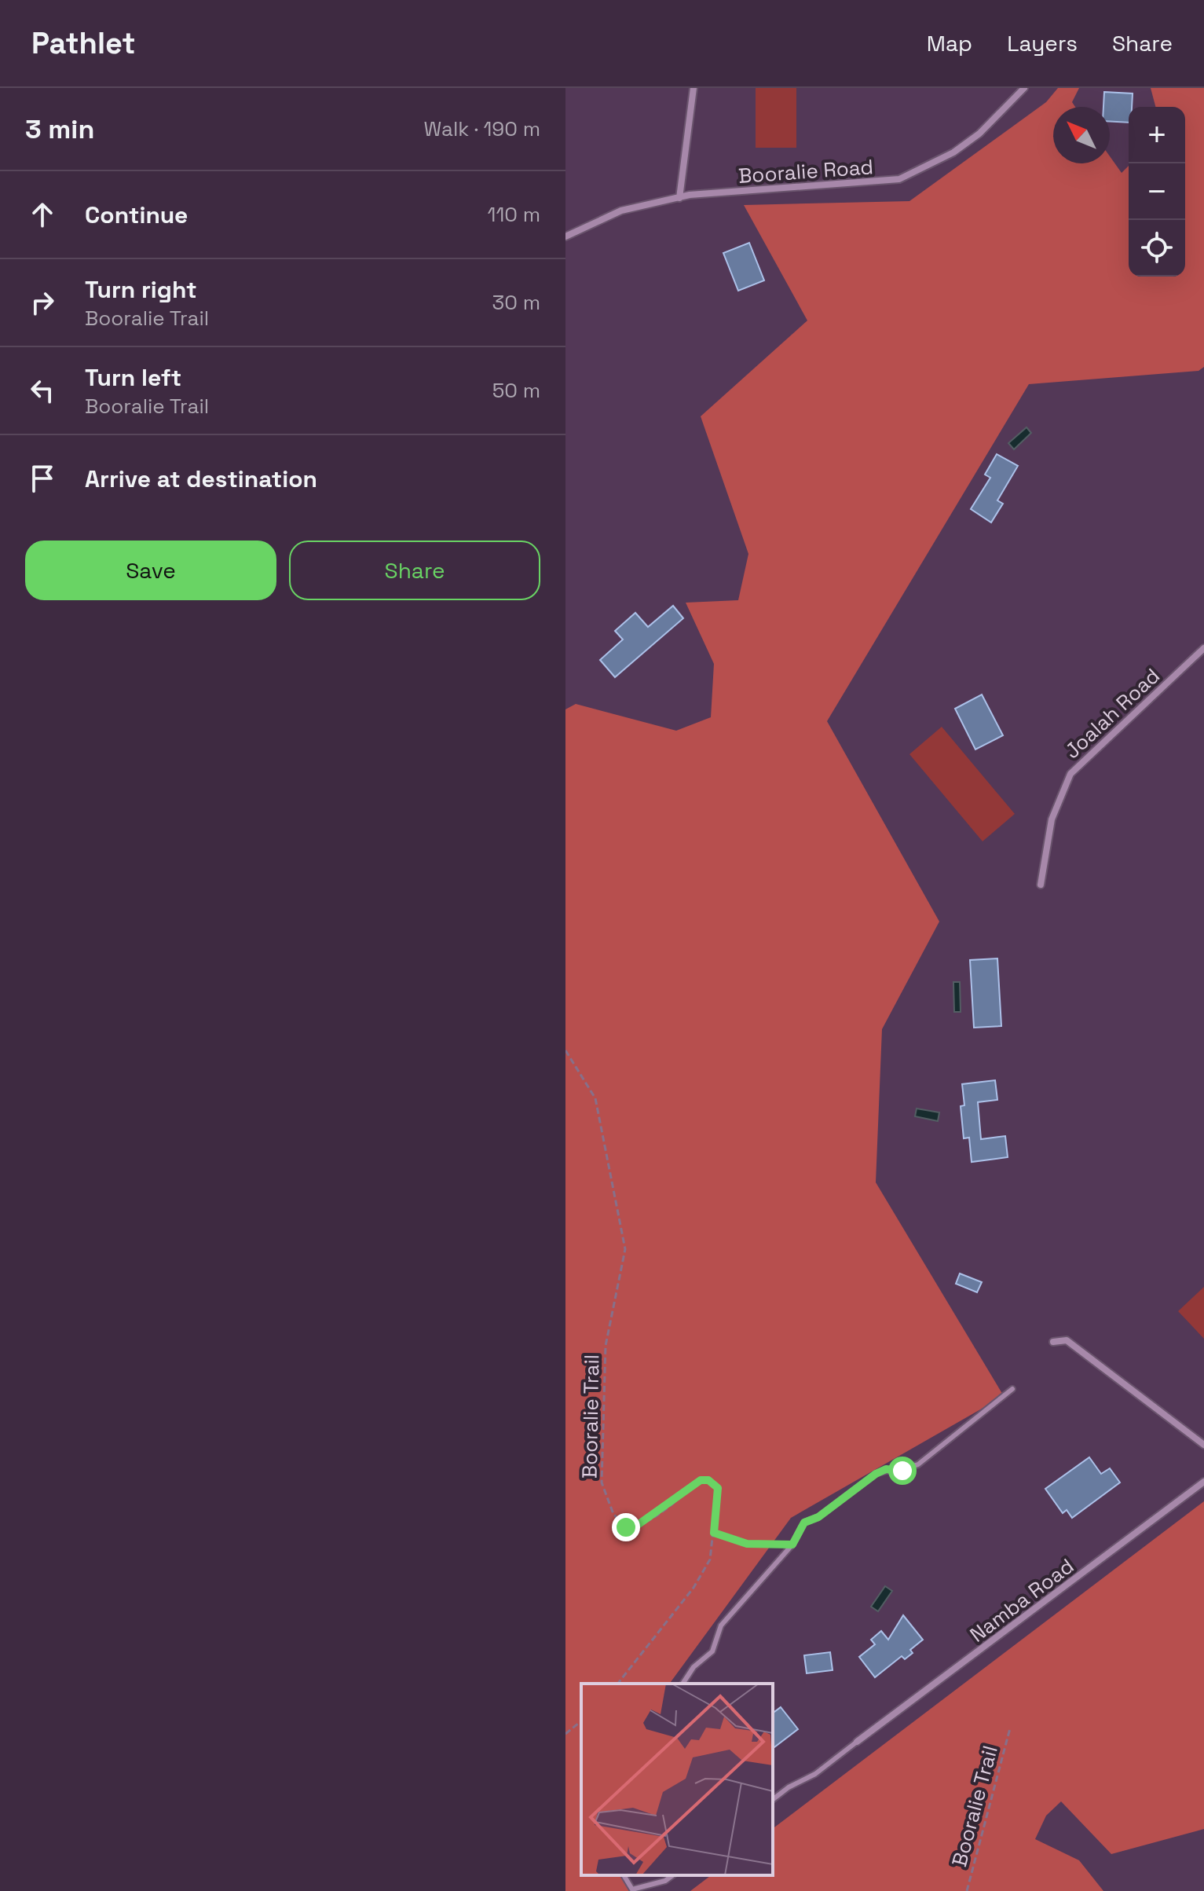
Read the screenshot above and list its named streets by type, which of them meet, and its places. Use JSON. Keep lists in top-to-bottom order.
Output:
{
  "streets": {
    "street": ["Booralie Road", "Joalah Road", "Namba Road"],
    "path": ["Booralie Trail"]
  },
  "north": "top left",
  "page": {
    "header": "Pathlet",
    "nav": ["Map", "Layers", "Share"],
    "heading": ["3 min", "Walk · 190 m"],
    "map_buttons": ["+", "−"],
    "list": [
      ["Continue", "110 m"],
      ["Turn right", "Booralie Trail", "30 m"],
      ["Turn left", "Booralie Trail", "50 m"],
      "Arrive at destination"
    ],
    "buttons": ["Save", "Share"]
  }
}
